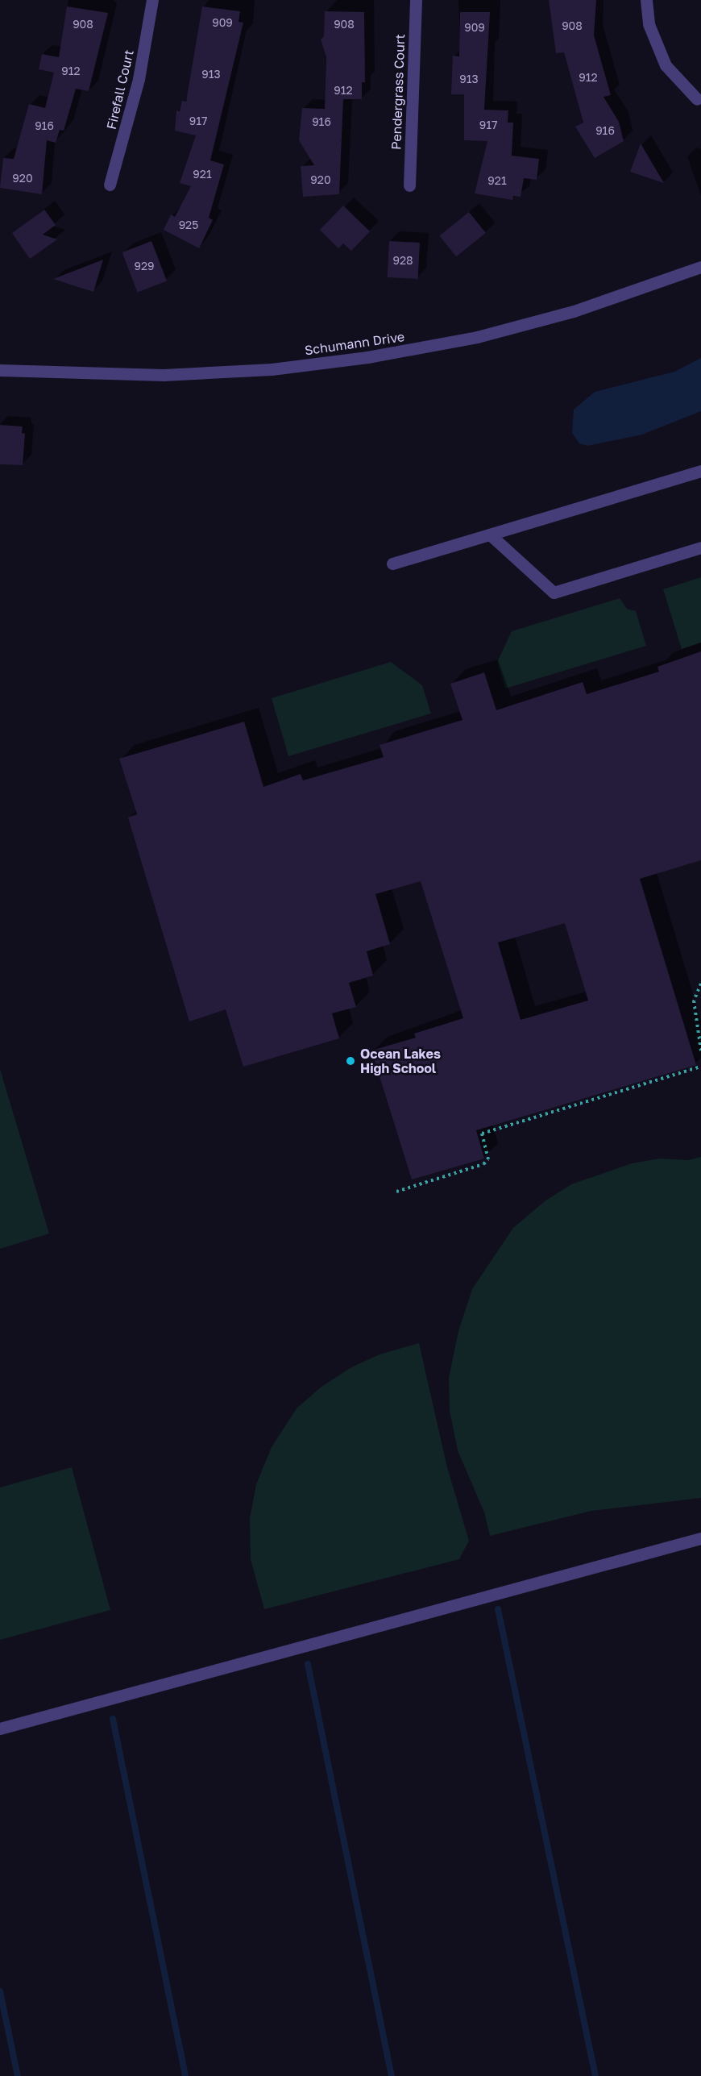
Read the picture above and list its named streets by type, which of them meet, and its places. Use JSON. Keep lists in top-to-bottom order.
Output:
{
  "streets": {
    "street": ["Firefall Court", "Pendergrass Court", "Schumann Drive"]
  },
  "places": ["Ocean Lakes High School"],
  "house_numbers": [
    "909",
    "908",
    "908",
    "908",
    "909",
    "912",
    "913",
    "912",
    "913",
    "912",
    "917",
    "916",
    "917",
    "916",
    "916",
    "921",
    "920",
    "920",
    "921",
    "925",
    "928",
    "929"
  ]
}
